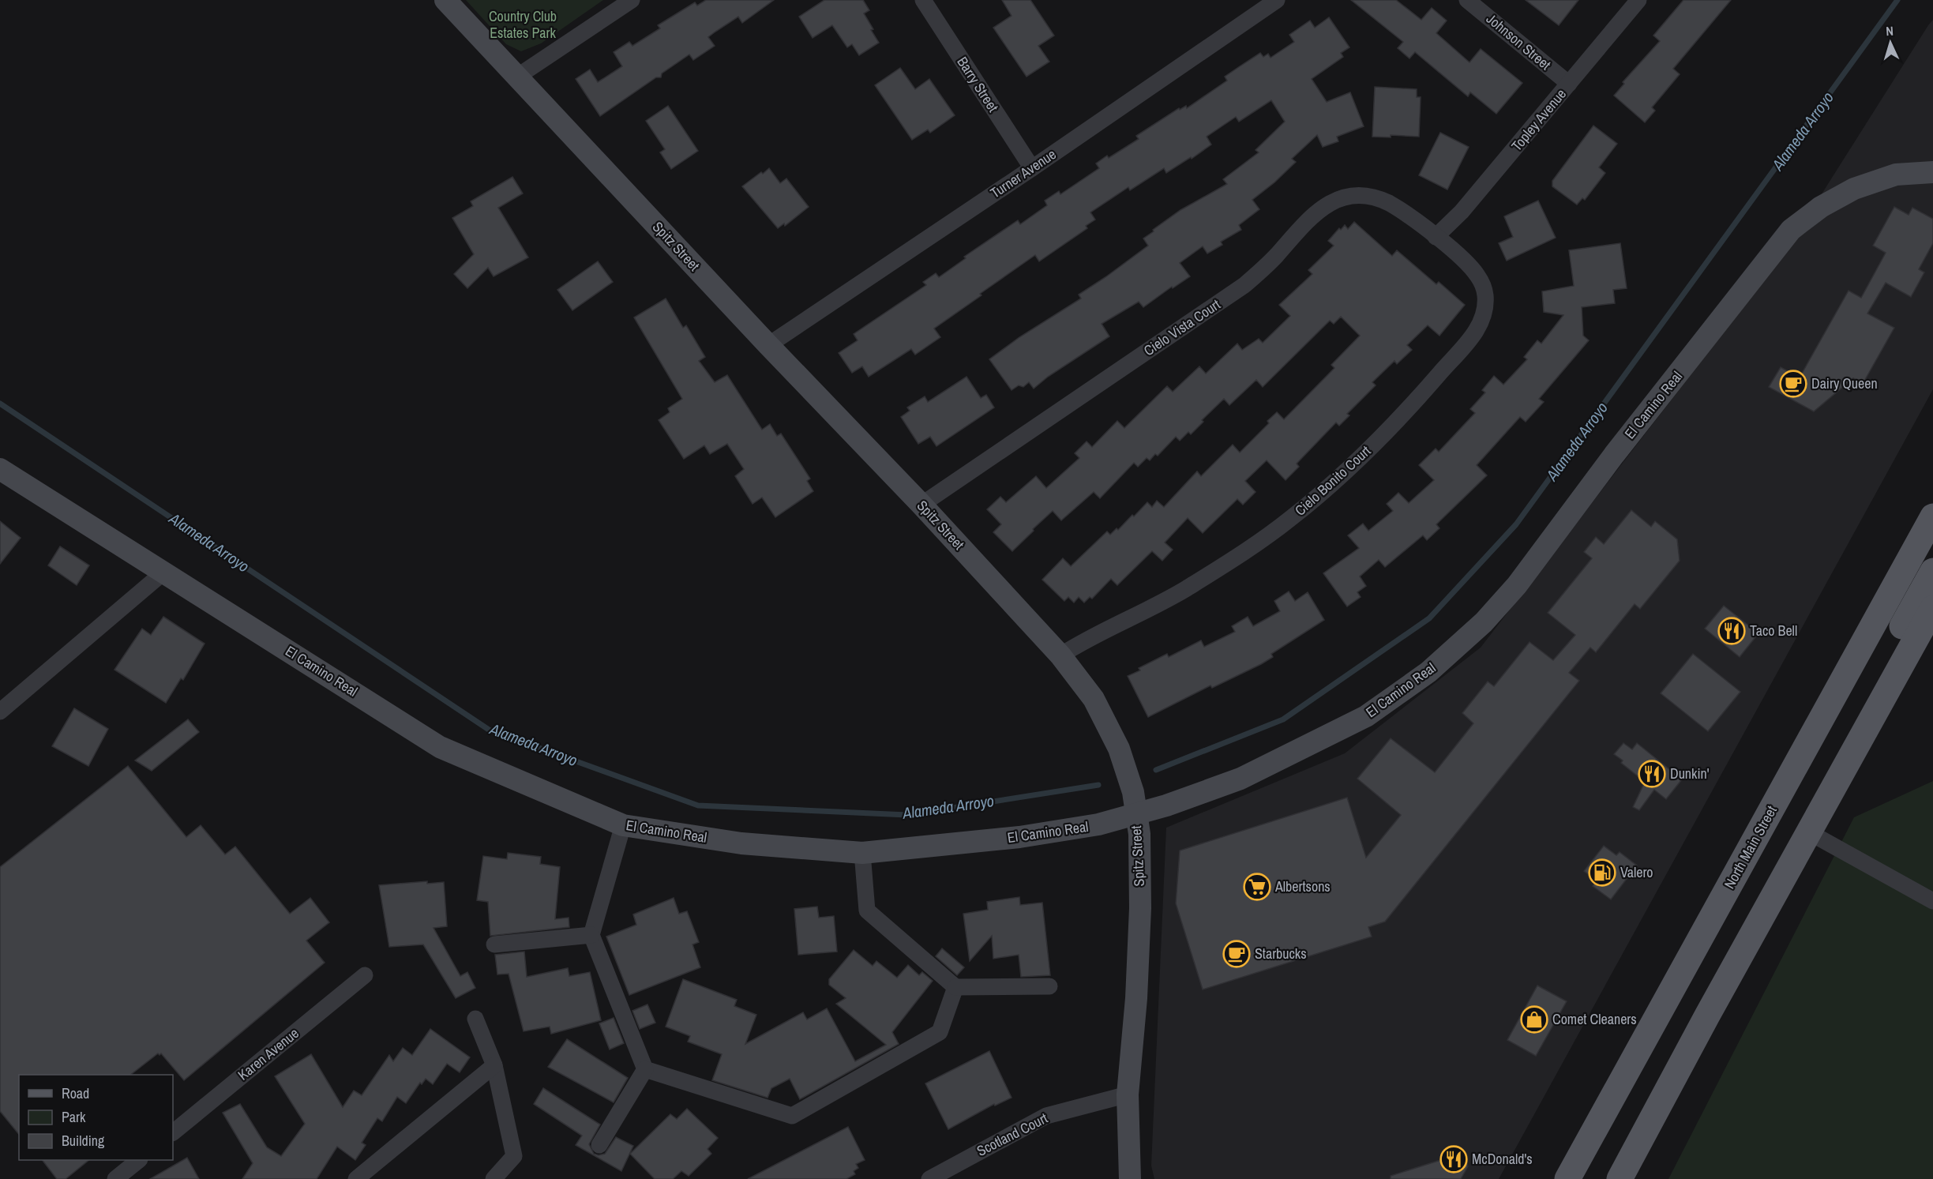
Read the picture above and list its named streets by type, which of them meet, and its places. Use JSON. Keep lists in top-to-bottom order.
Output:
{
  "streets": {
    "main road": ["North Main Street"],
    "street": [
      "Johnson Street",
      "Barry Street",
      "Topley Avenue",
      "Turner Avenue",
      "Spitz Street",
      "Cielo Vista Court",
      "El Camino Real",
      "Cielo Bonito Court",
      "Karen Avenue",
      "Scotland Court"
    ]
  },
  "crossings": [
    ["Johnson Street", "Topley Avenue"],
    ["Barry Street", "Turner Avenue"],
    ["Topley Avenue", "Cielo Vista Court"],
    ["Topley Avenue", "Cielo Bonito Court"],
    ["Turner Avenue", "Spitz Street"],
    ["Spitz Street", "Cielo Vista Court"],
    ["Spitz Street", "El Camino Real"],
    ["Spitz Street", "Cielo Bonito Court"],
    ["Spitz Street", "Scotland Court"],
    ["Cielo Vista Court", "Cielo Bonito Court"]
  ],
  "water": ["Alameda Arroyo"],
  "parks": ["Country Club Estates Park"],
  "places": {
    "cafe": ["Dairy Queen", "Starbucks"],
    "restaurant": ["Taco Bell", "Dunkin'", "McDonald's"],
    "fuel station": ["Valero"],
    "supermarket": ["Albertsons"],
    "shop": ["Comet Cleaners"]
  },
  "legend": ["Road", "Park", "Building"],
  "north": "top"
}
